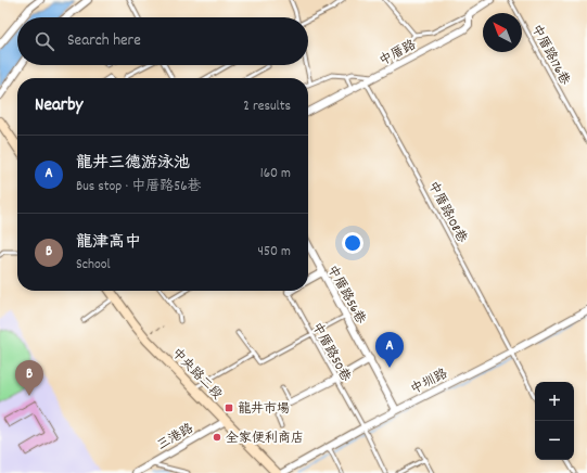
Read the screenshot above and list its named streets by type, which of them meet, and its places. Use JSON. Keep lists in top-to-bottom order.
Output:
{
  "streets": {
    "street": [
      "中厝路",
      "中厝路56巷",
      "中央路二段",
      "中圳路",
      "三港路"
    ],
    "lane": ["中厝路176巷", "中厝路108巷", "中厝路50巷"]
  },
  "crossings": [
    ["中厝路", "中厝路108巷"],
    ["中厝路108巷", "中圳路"],
    ["中厝路56巷", "中圳路"],
    ["中厝路50巷", "中圳路"],
    ["中央路二段", "三港路"]
  ],
  "places": {
    "transit": ["龍井市場"],
    "other": ["全家便利商店"]
  },
  "north": "top left",
  "page": {
    "search": "Search here",
    "heading": ["Nearby", "2 results"],
    "list": [
      {
        "mark": "A",
        "name": "龍井三德游泳池",
        "note": "Bus stop · 中厝路56巷",
        "value": "160 m"
      },
      {
        "mark": "B",
        "name": "龍津高中",
        "note": "School",
        "value": "450 m"
      }
    ],
    "pins": ["A", "B"],
    "map_buttons": ["+", "−"]
  }
}
